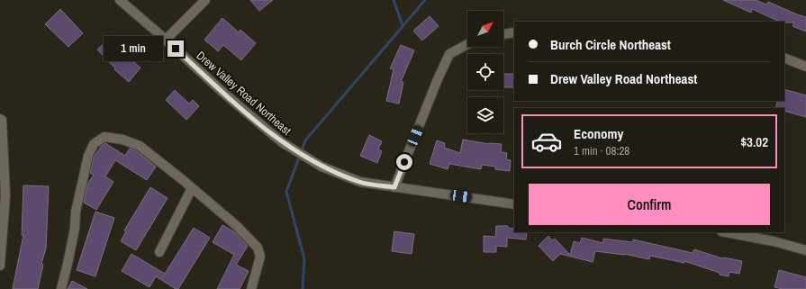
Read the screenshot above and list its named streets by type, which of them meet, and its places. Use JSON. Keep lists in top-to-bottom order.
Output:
{
  "streets": {
    "street": ["Drew Valley Road Northeast"]
  },
  "north": "top right",
  "page": {
    "banner": ["Burch Circle Northeast", "Drew Valley Road Northeast"],
    "bubble": "1 min",
    "list": [
      {
        "name": "Economy",
        "note": "1 min · 08:28",
        "value": "$3.02"
      }
    ],
    "buttons": "Confirm"
  }
}
